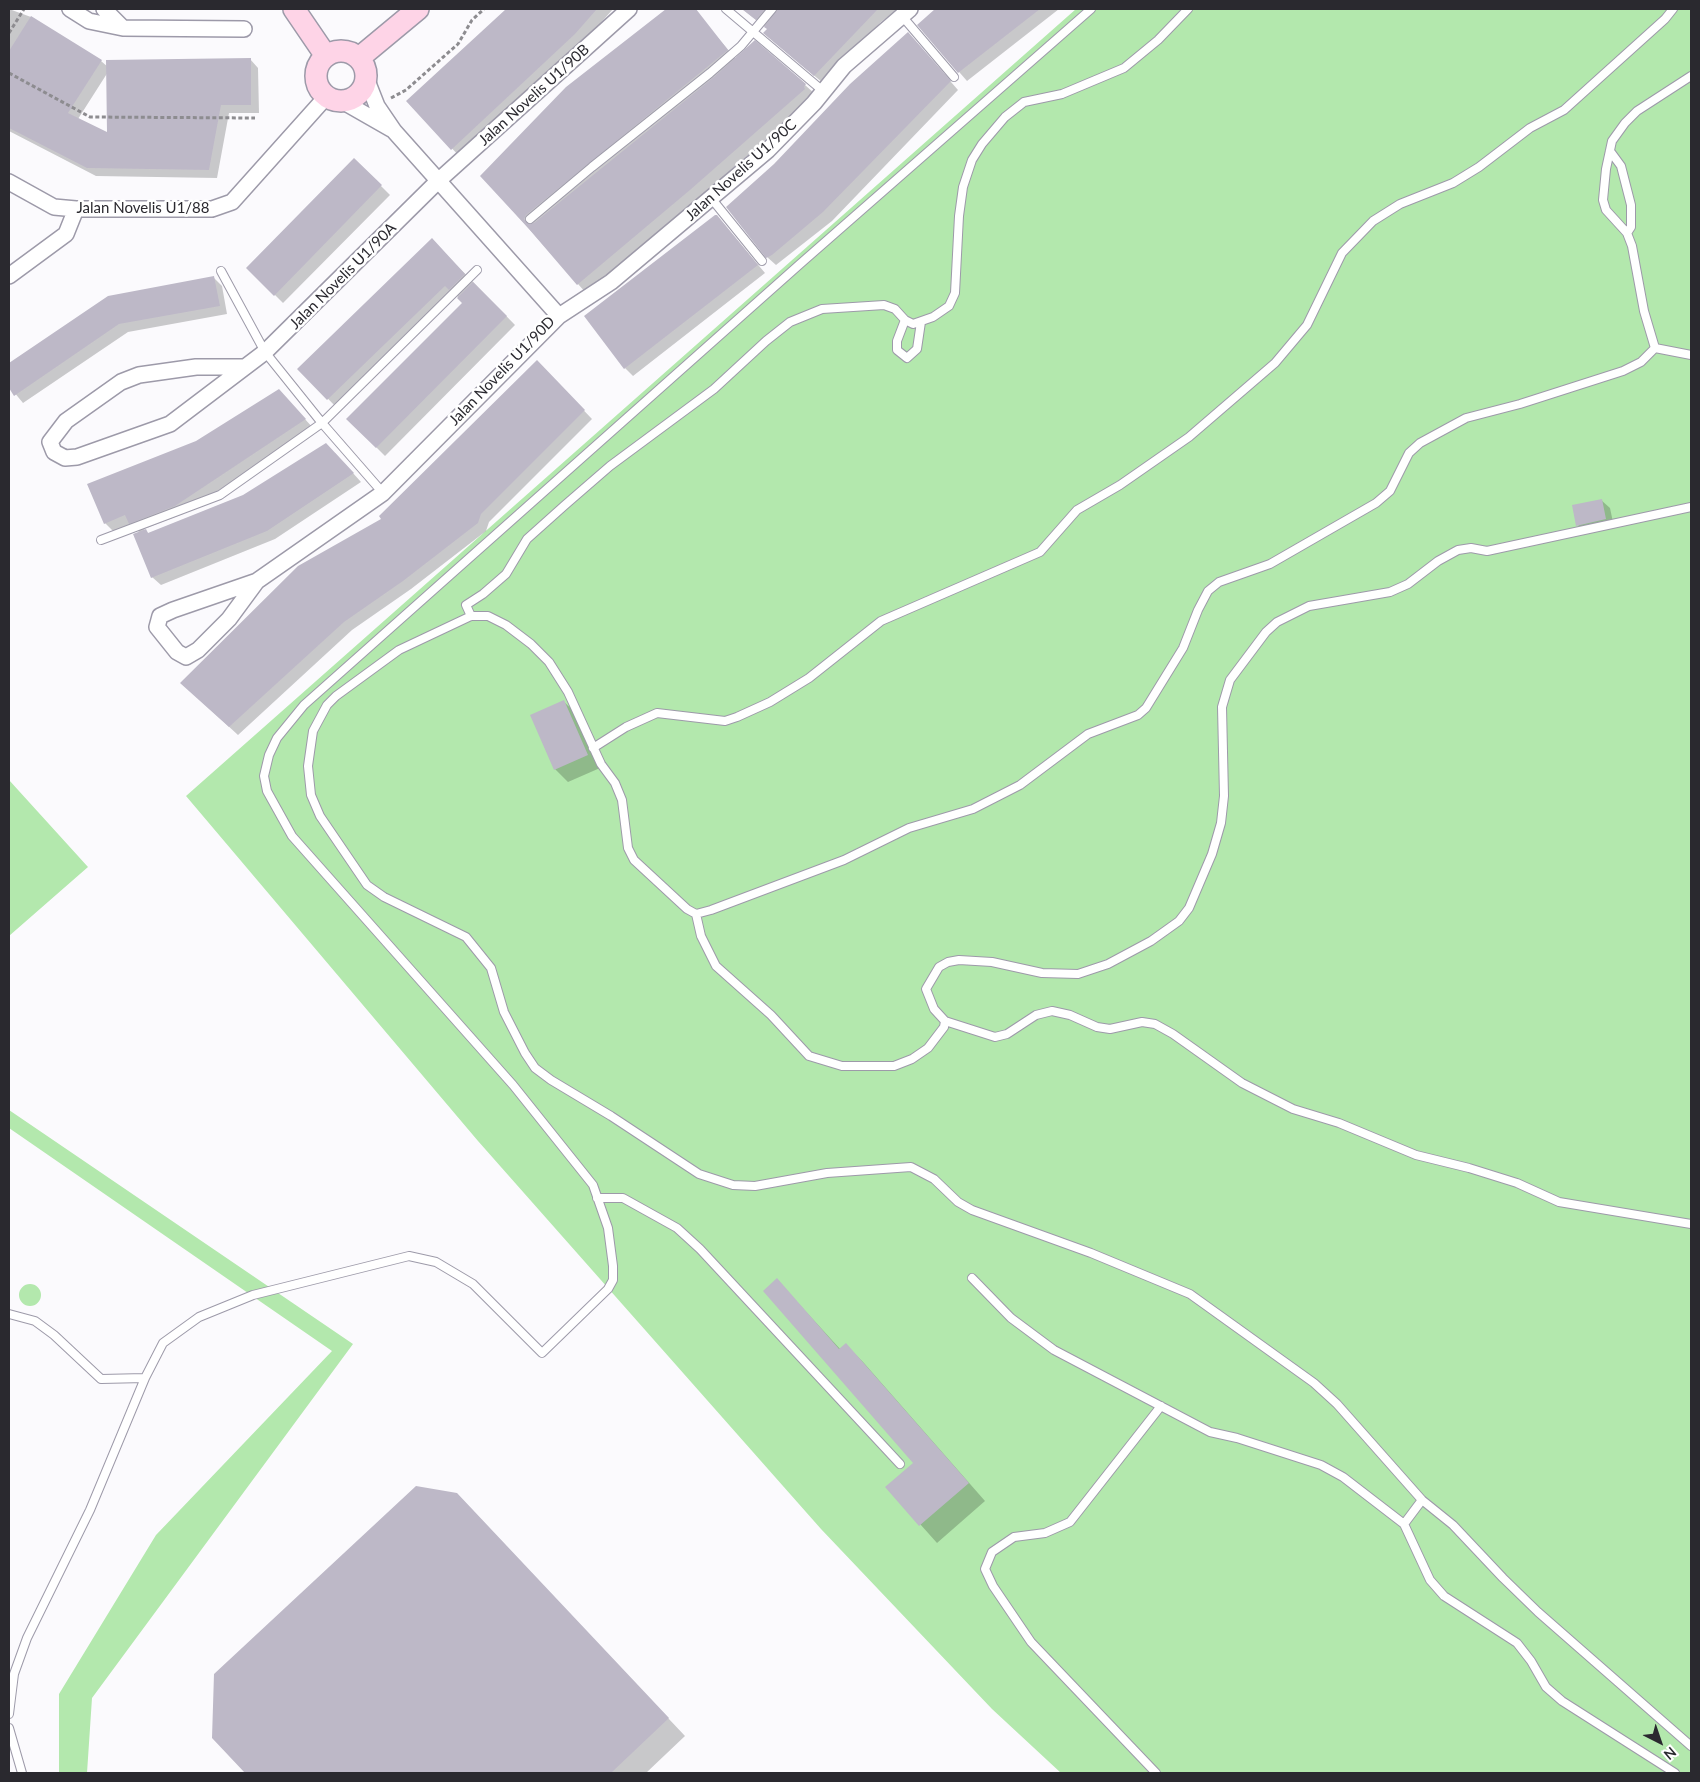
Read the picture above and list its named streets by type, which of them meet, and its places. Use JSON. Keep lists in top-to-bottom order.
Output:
{
  "streets": {
    "street": [
      "Jalan Novelis U1/90B",
      "Jalan Novelis U1/90C",
      "Jalan Novelis U1/88",
      "Jalan Novelis U1/90A",
      "Jalan Novelis U1/90D"
    ]
  },
  "crossings": [
    ["Jalan Novelis U1/90B", "Jalan Novelis U1/90A"],
    ["Jalan Novelis U1/90B", "Jalan Novelis U1/90D"],
    ["Jalan Novelis U1/90C", "Jalan Novelis U1/90D"],
    ["Jalan Novelis U1/88", "Jalan Novelis U1/90D"],
    ["Jalan Novelis U1/90A", "Jalan Novelis U1/90D"]
  ],
  "north": "bottom right"
}
